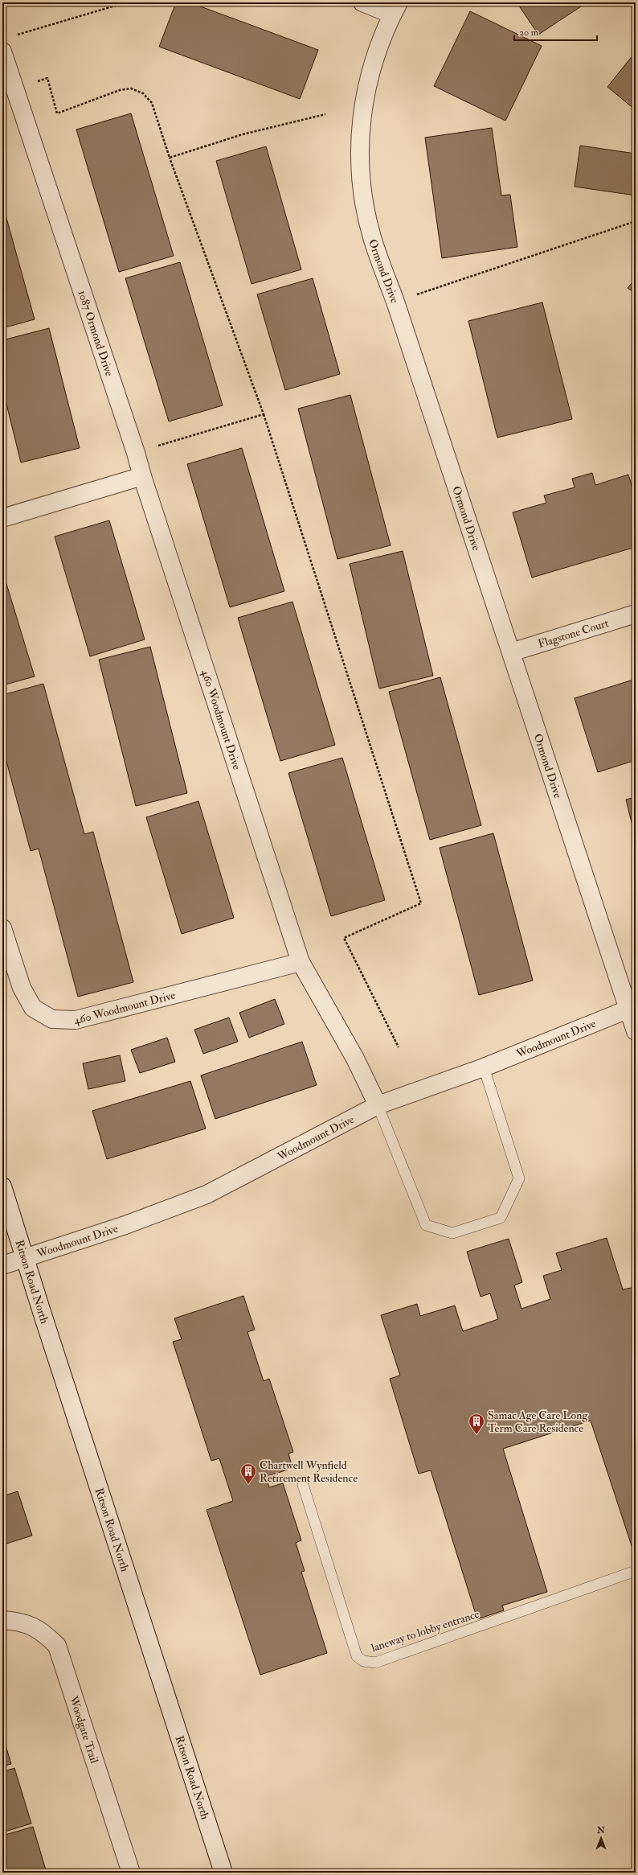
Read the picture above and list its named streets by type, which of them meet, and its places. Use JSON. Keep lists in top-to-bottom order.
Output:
{
  "streets": {
    "street": [
      "Ormond Drive",
      "1087 Ormond Drive",
      "Flagstone Court",
      "460 Woodmount Drive",
      "Woodmount Drive",
      "Ritson Road North",
      "Woodgate Trail"
    ],
    "lane": ["laneway to lobby entrance"]
  },
  "crossings": [
    ["Ormond Drive", "Flagstone Court"],
    ["Ormond Drive", "Woodmount Drive"],
    ["1087 Ormond Drive", "460 Woodmount Drive"],
    ["460 Woodmount Drive", "Woodmount Drive"],
    ["Woodmount Drive", "Ritson Road North"]
  ],
  "places": {
    "building": ["Samac Age Care Long Term Care Residence", "Chartwell Wynfield Retirement Residence"]
  },
  "scale_bar": "20 m",
  "north": "top"
}
